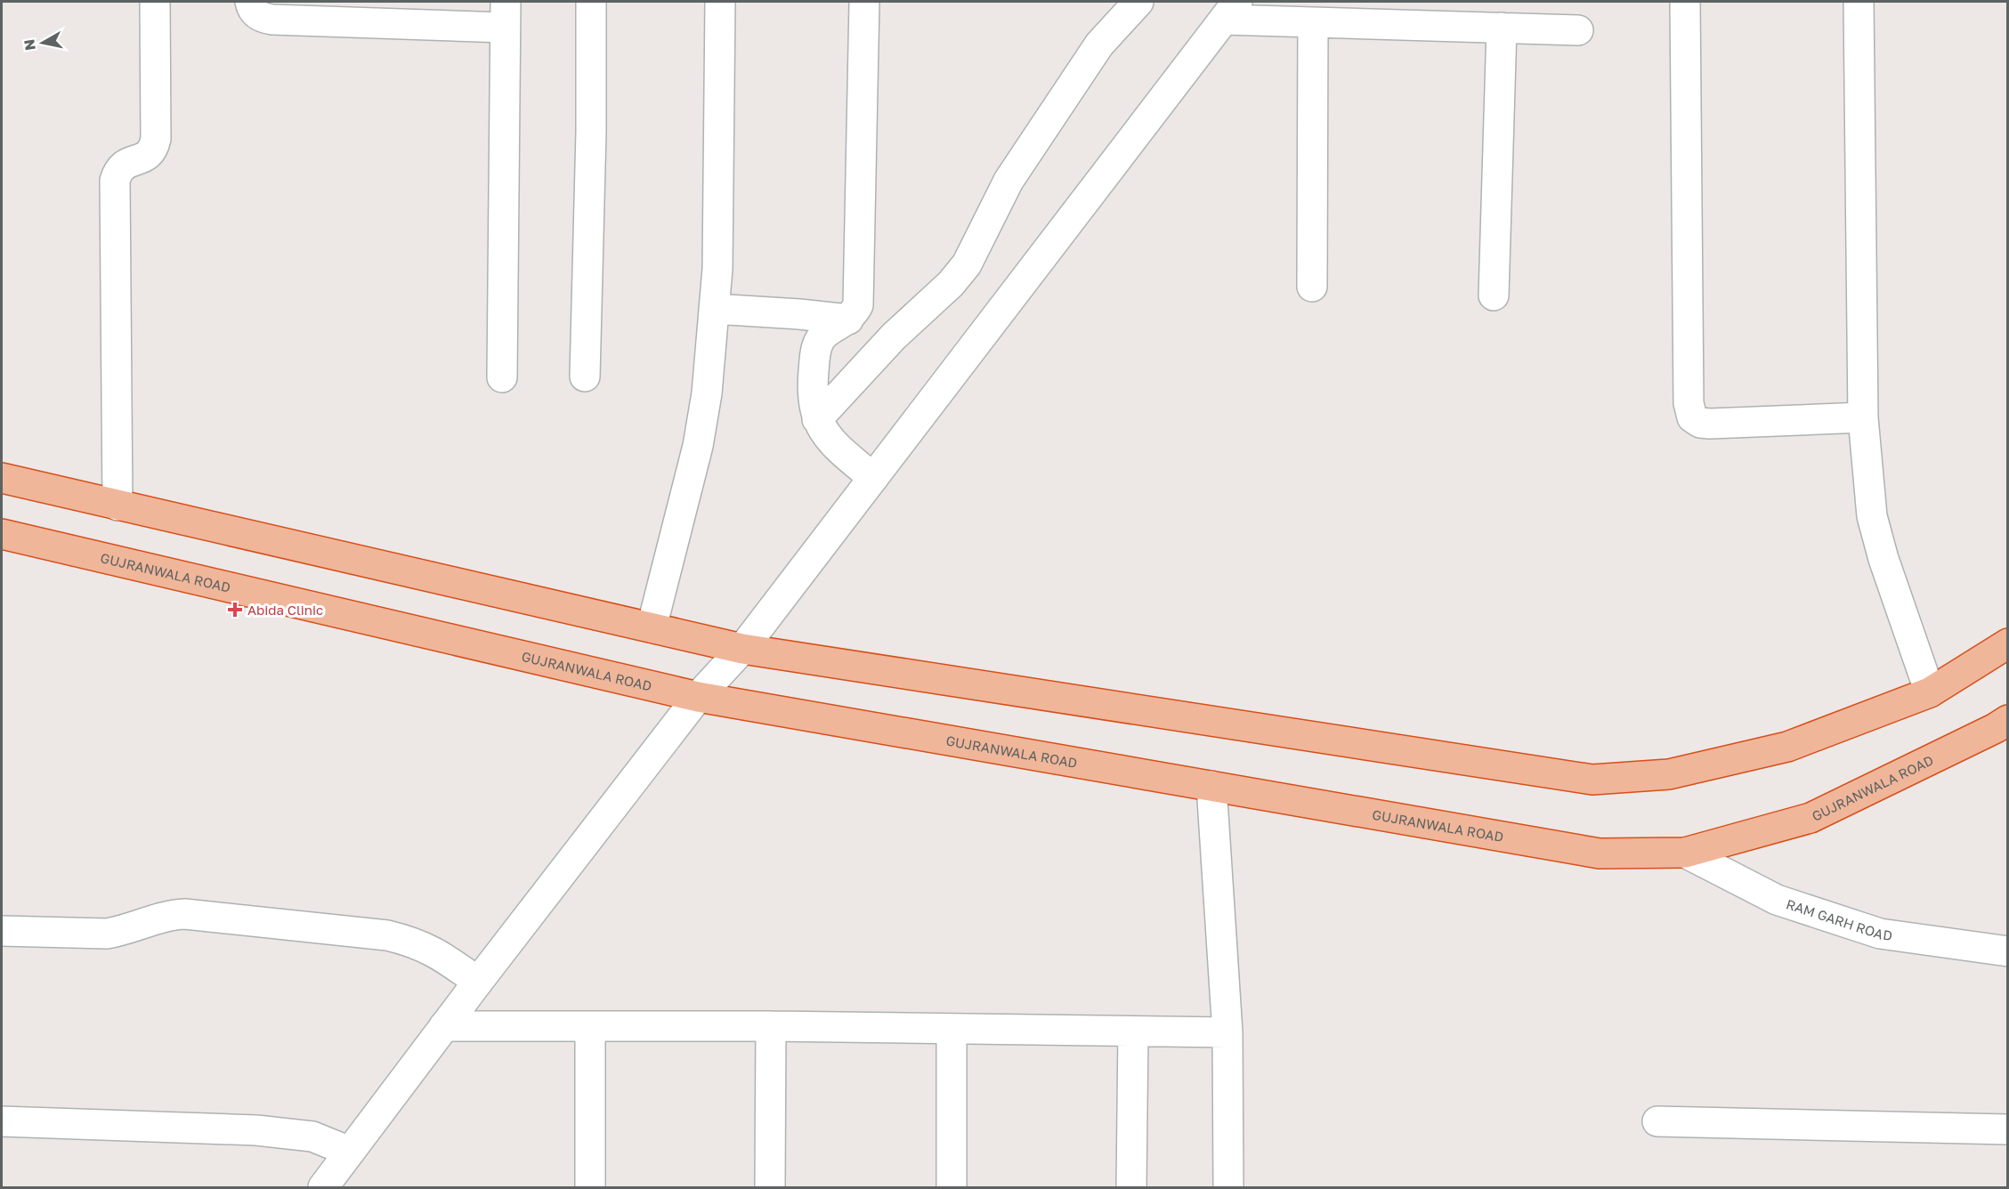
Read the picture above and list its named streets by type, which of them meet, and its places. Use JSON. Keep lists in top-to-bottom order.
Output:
{
  "streets": {
    "highway": ["GUJRANWALA ROAD"],
    "street": ["RAM GARH ROAD"]
  },
  "crossings": [
    ["GUJRANWALA ROAD", "RAM GARH ROAD"]
  ],
  "places": {
    "health": ["Abida Clinic"]
  },
  "north": "left"
}
